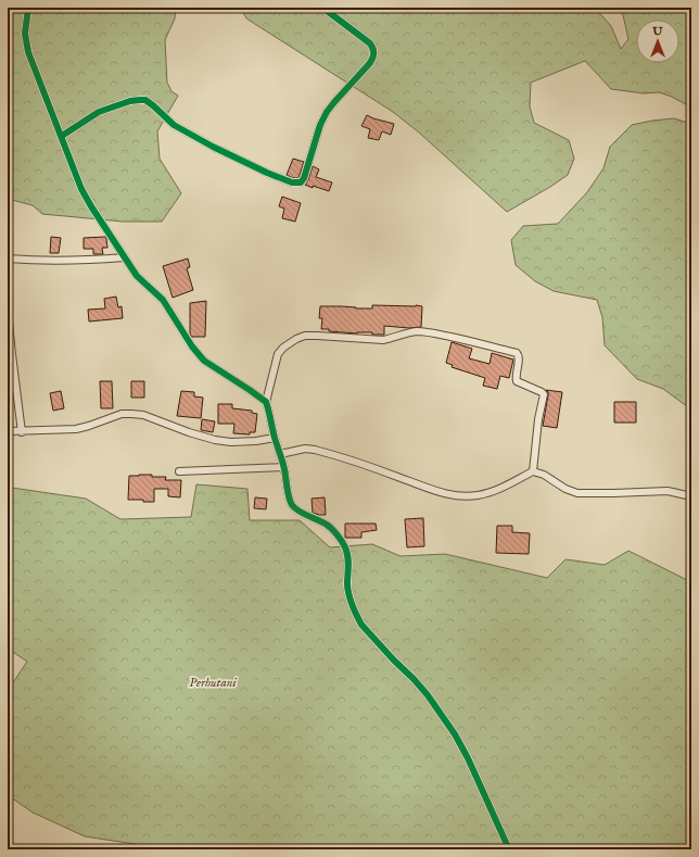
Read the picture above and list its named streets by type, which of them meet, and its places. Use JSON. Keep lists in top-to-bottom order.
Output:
{
  "parks": ["Perhutani"],
  "north": "top"
}
